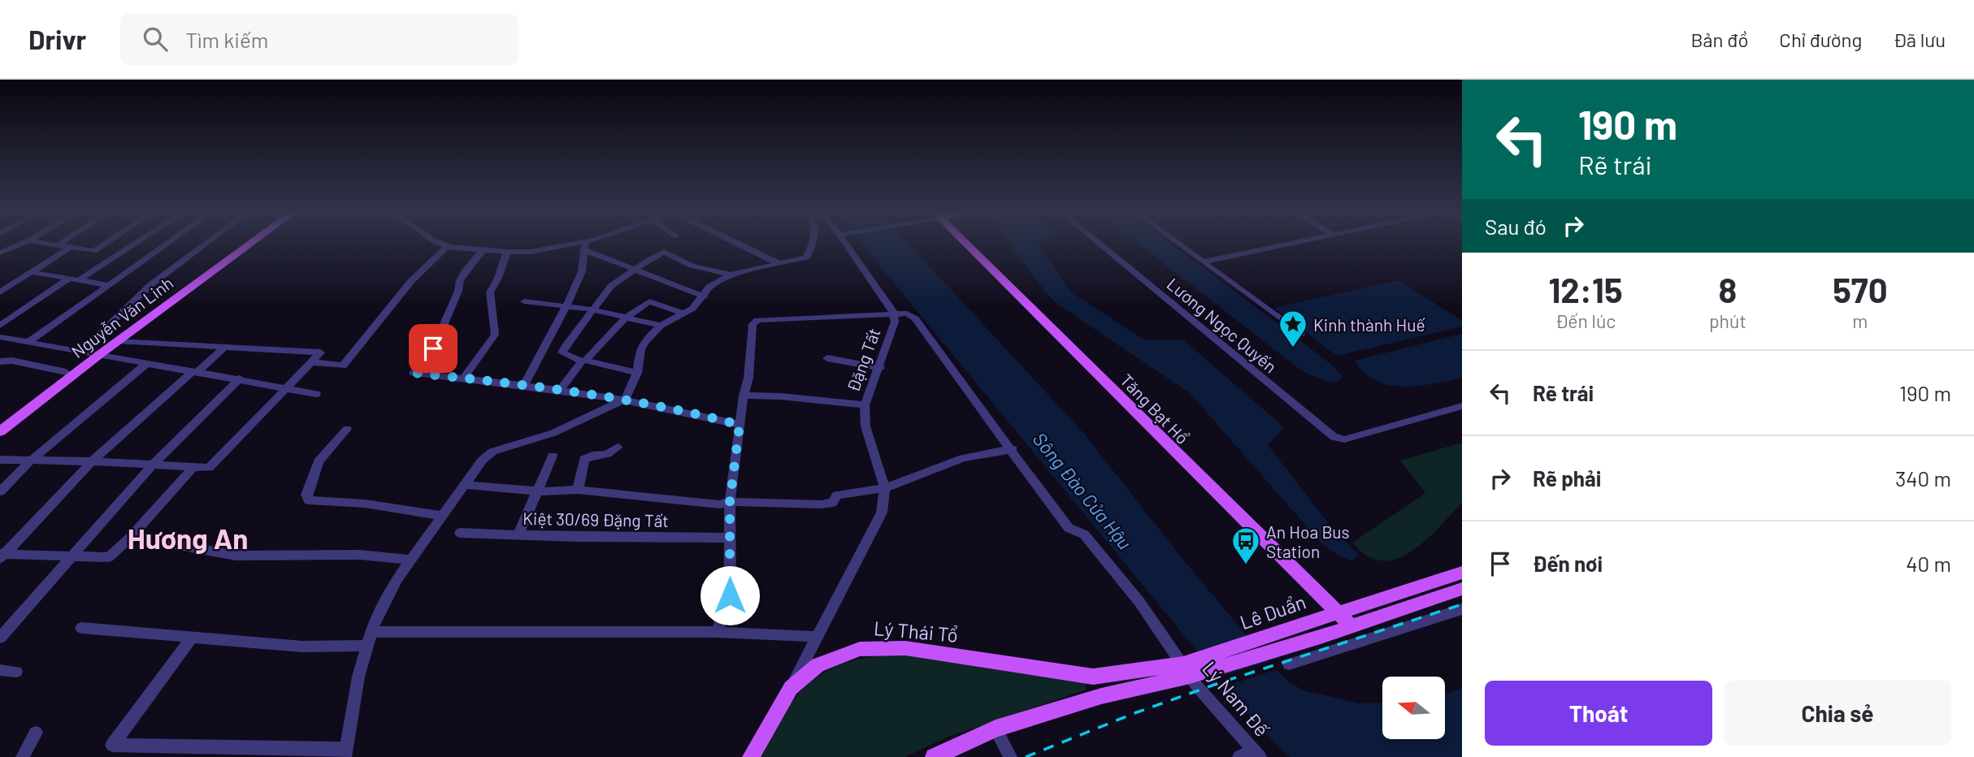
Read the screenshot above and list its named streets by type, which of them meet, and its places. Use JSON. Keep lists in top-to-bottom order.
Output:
{
  "streets": {
    "main road": [
      "Nguyễn Văn Linh",
      "Tăng Bạt Hổ",
      "Lê Duẩn",
      "Lý Thái Tổ"
    ],
    "street": [
      "Lương Ngọc Quyến",
      "Đặng Tất",
      "Kiệt 30/69 Đặng Tất",
      "Lý Nam Đế"
    ]
  },
  "crossings": [
    ["Đặng Tất", "Lý Thái Tổ"],
    ["Tăng Bạt Hổ", "Lê Duẩn"],
    ["Lê Duẩn", "Lý Thái Tổ"],
    ["Lê Duẩn", "Lý Nam Đế"]
  ],
  "districts": ["Hương An"],
  "water": ["Sông Đào Cửa Hậu"],
  "places": {
    "place": ["Kinh thành Huế"],
    "bus stop": ["An Hoa Bus Station"]
  },
  "north": "left",
  "page": {
    "header": "Drivr",
    "search": "Tìm kiếm",
    "nav": ["Bản đồ", "Chỉ đường", "Đã lưu"],
    "turn": ["190 m", "Rẽ trái"],
    "then": "Sau đó",
    "eta": [
      "12:15",
      "Đến lúc",
      "8",
      "phút",
      "570",
      "m"
    ],
    "list": [
      {
        "name": "Rẽ trái",
        "value": "190 m"
      },
      {
        "name": "Rẽ phải",
        "value": "340 m"
      },
      {
        "name": "Đến nơi",
        "value": "40 m"
      }
    ],
    "buttons": ["Thoát", "Chia sẻ"]
  }
}
